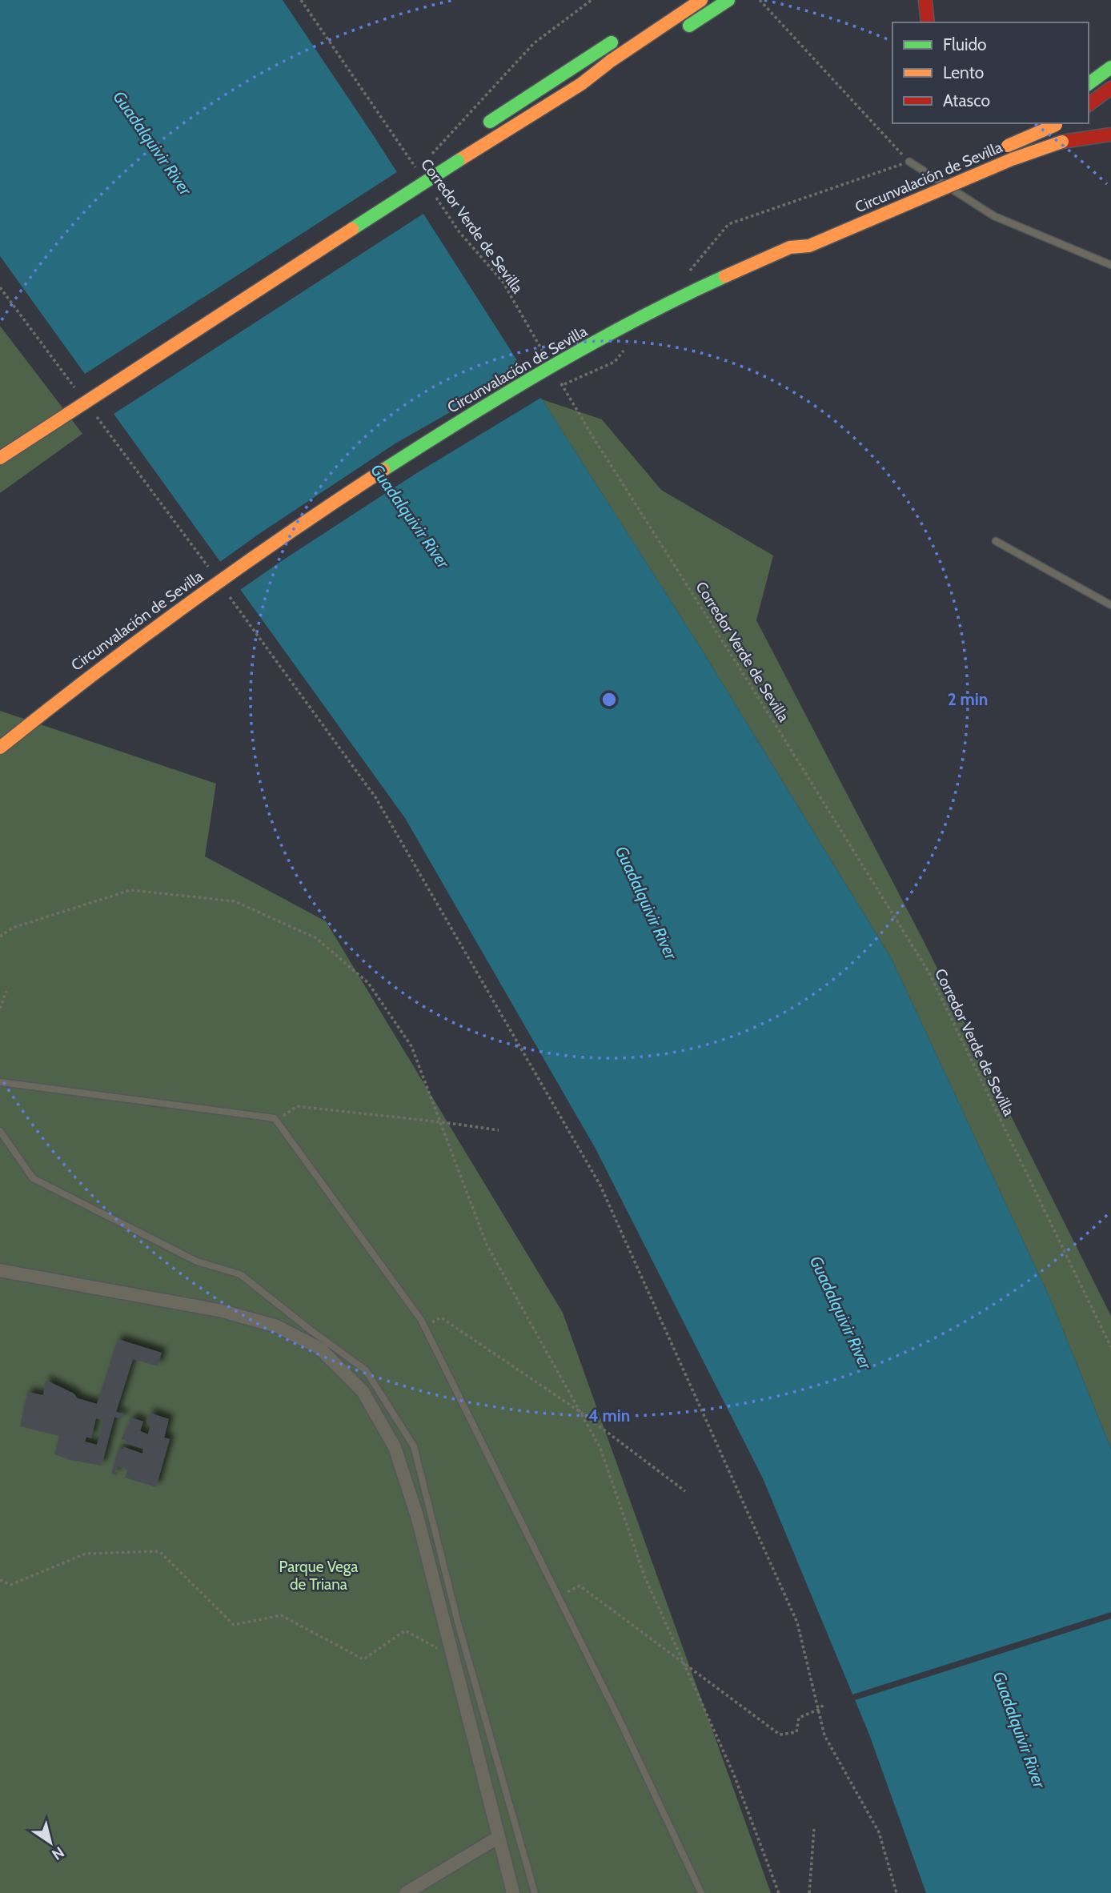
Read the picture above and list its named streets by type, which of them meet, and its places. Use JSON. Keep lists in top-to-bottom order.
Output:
{
  "streets": {
    "highway": ["Circunvalación de Sevilla"],
    "path": ["Corredor Verde de Sevilla"]
  },
  "water": ["Guadalquivir River"],
  "parks": ["Parque Vega de Triana"],
  "legend": ["Fluido", "Lento", "Atasco"],
  "north": "bottom right",
  "rings": ["2 min", "4 min"]
}
